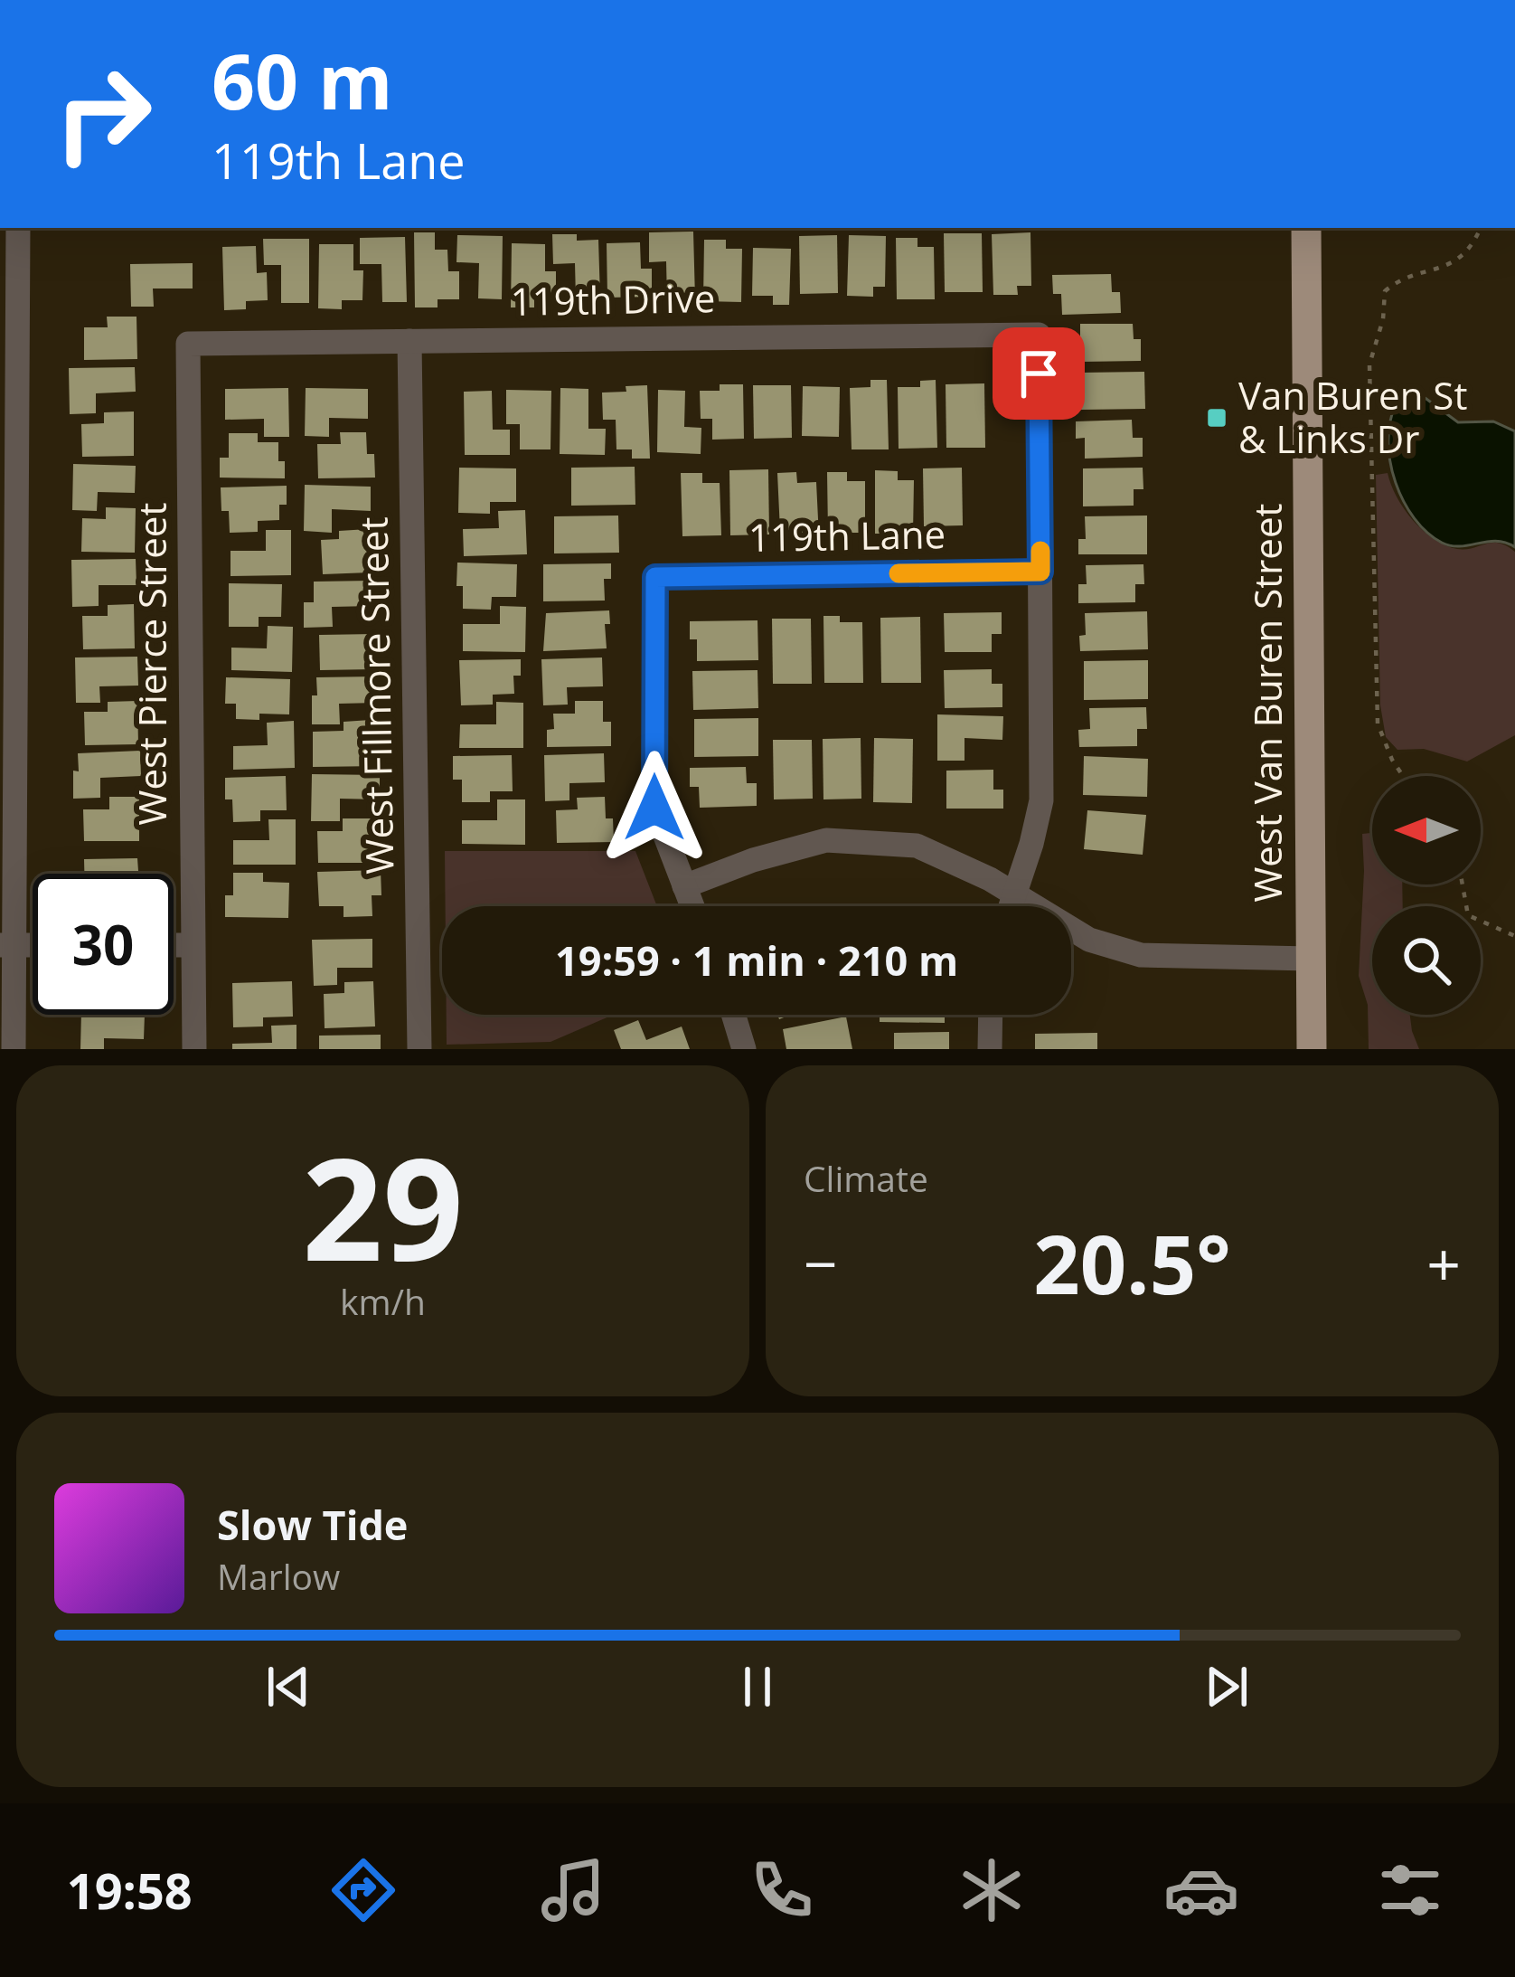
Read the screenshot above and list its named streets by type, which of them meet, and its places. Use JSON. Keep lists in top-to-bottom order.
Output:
{
  "streets": {
    "main road": ["West Van Buren Street"],
    "street": [
      "119th Drive",
      "119th Lane",
      "West Pierce Street",
      "West Fillmore Street"
    ]
  },
  "crossings": [
    ["119th Drive", "119th Lane"],
    ["119th Drive", "West Pierce Street"],
    ["119th Drive", "West Fillmore Street"]
  ],
  "places": {
    "transit": ["Van Buren St & Links Dr"]
  },
  "north": "left",
  "page": {
    "turn": ["60 m", "119th Lane"],
    "limit": "30",
    "trip": "19:59 · 1 min · 210 m",
    "tile": [
      ["29", "km/h"],
      "Climate"
    ],
    "heat": ["−", "20.5°", "+"],
    "song": ["Slow Tide", "Marlow"],
    "tabs": "19:58"
  }
}
